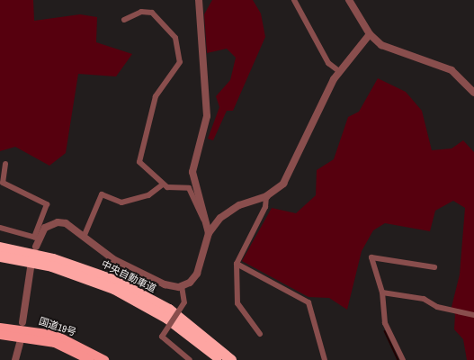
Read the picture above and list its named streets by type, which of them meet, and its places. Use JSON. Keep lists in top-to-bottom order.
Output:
{
  "streets": {
    "highway": ["中央自動車道", "国道19号"]
  }
}
